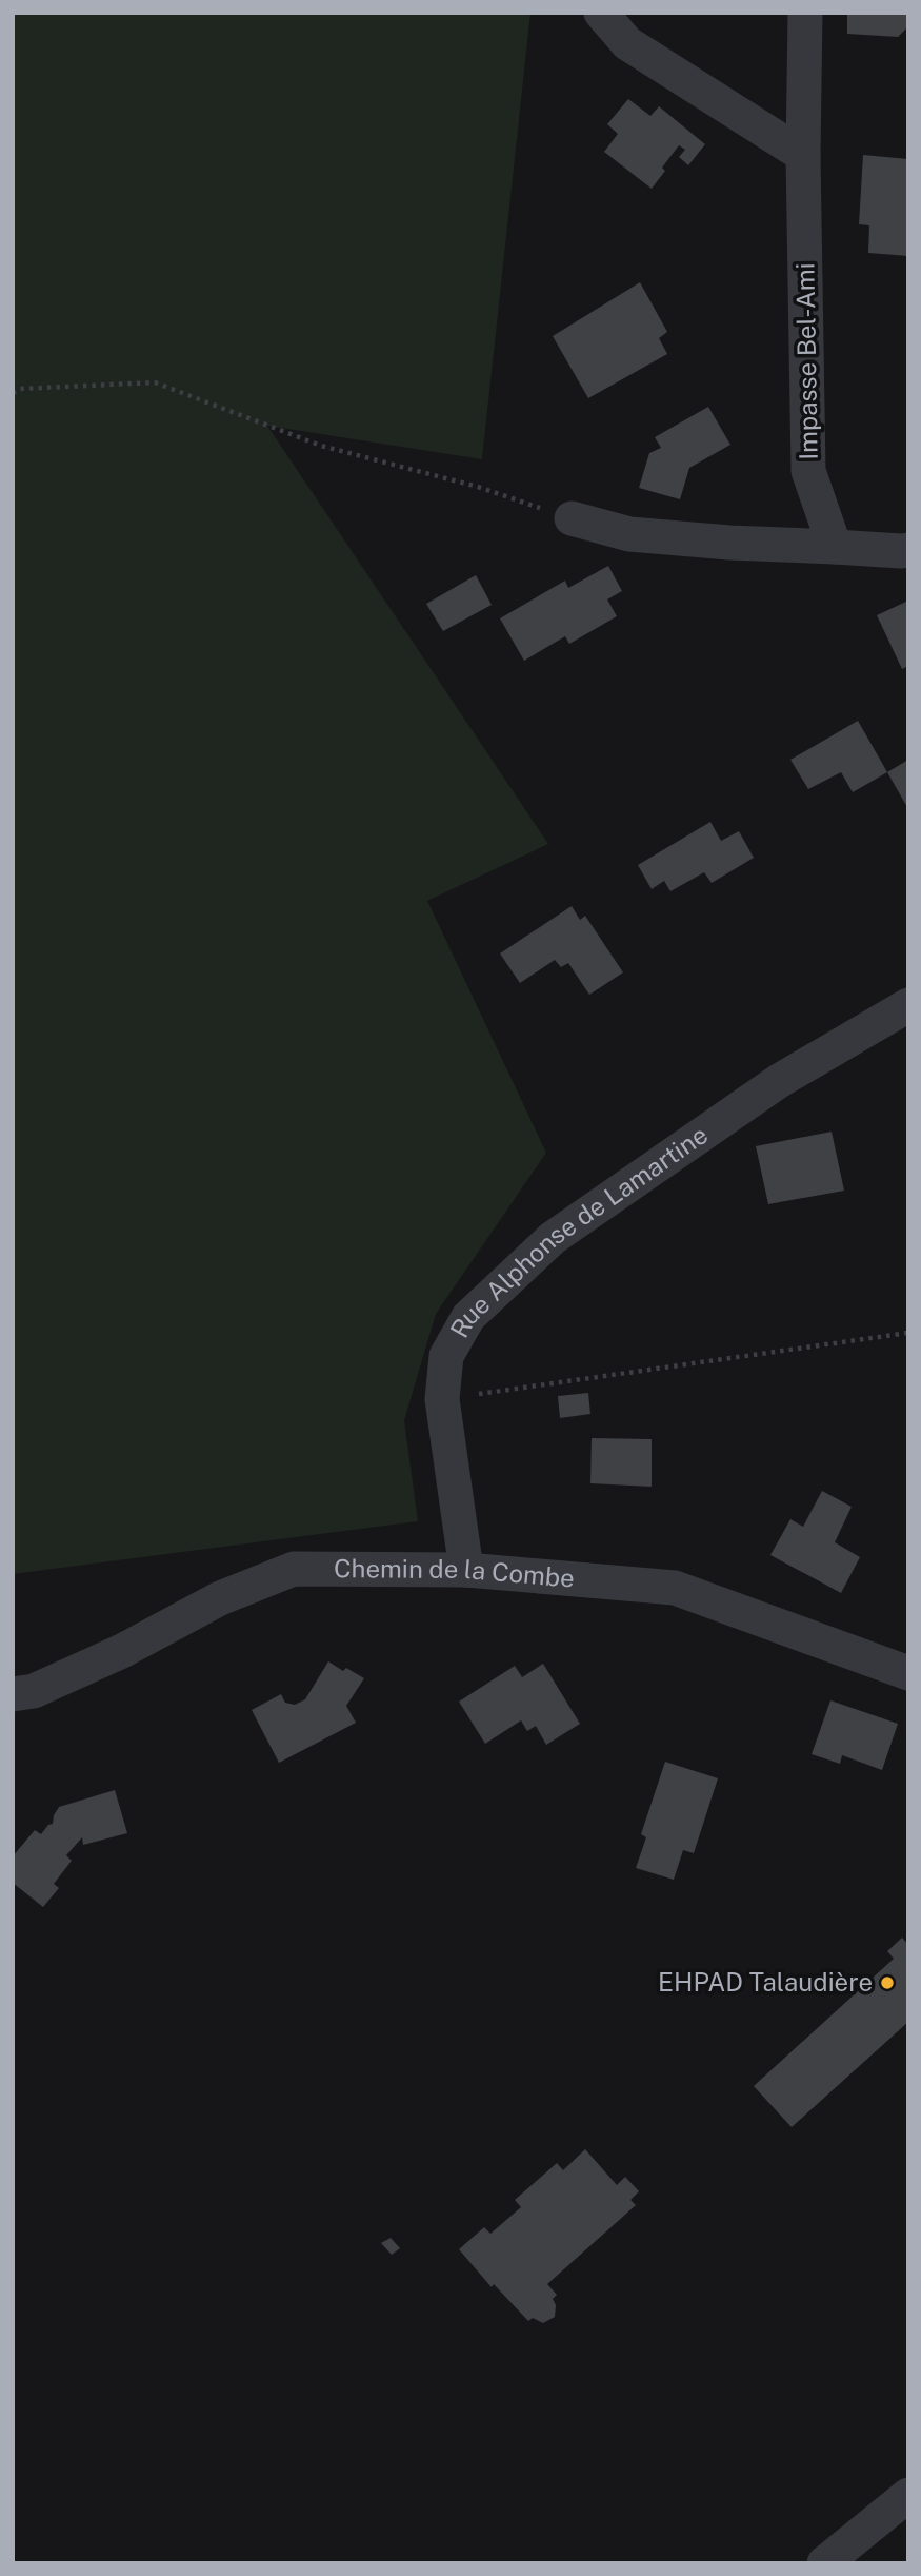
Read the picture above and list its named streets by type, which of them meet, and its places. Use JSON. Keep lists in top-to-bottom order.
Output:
{
  "streets": {
    "street": ["Impasse Bel-Ami", "Rue Alphonse de Lamartine", "Chemin de la Combe"]
  },
  "crossings": [
    ["Rue Alphonse de Lamartine", "Chemin de la Combe"]
  ],
  "places": ["EHPAD Talaudière"]
}
